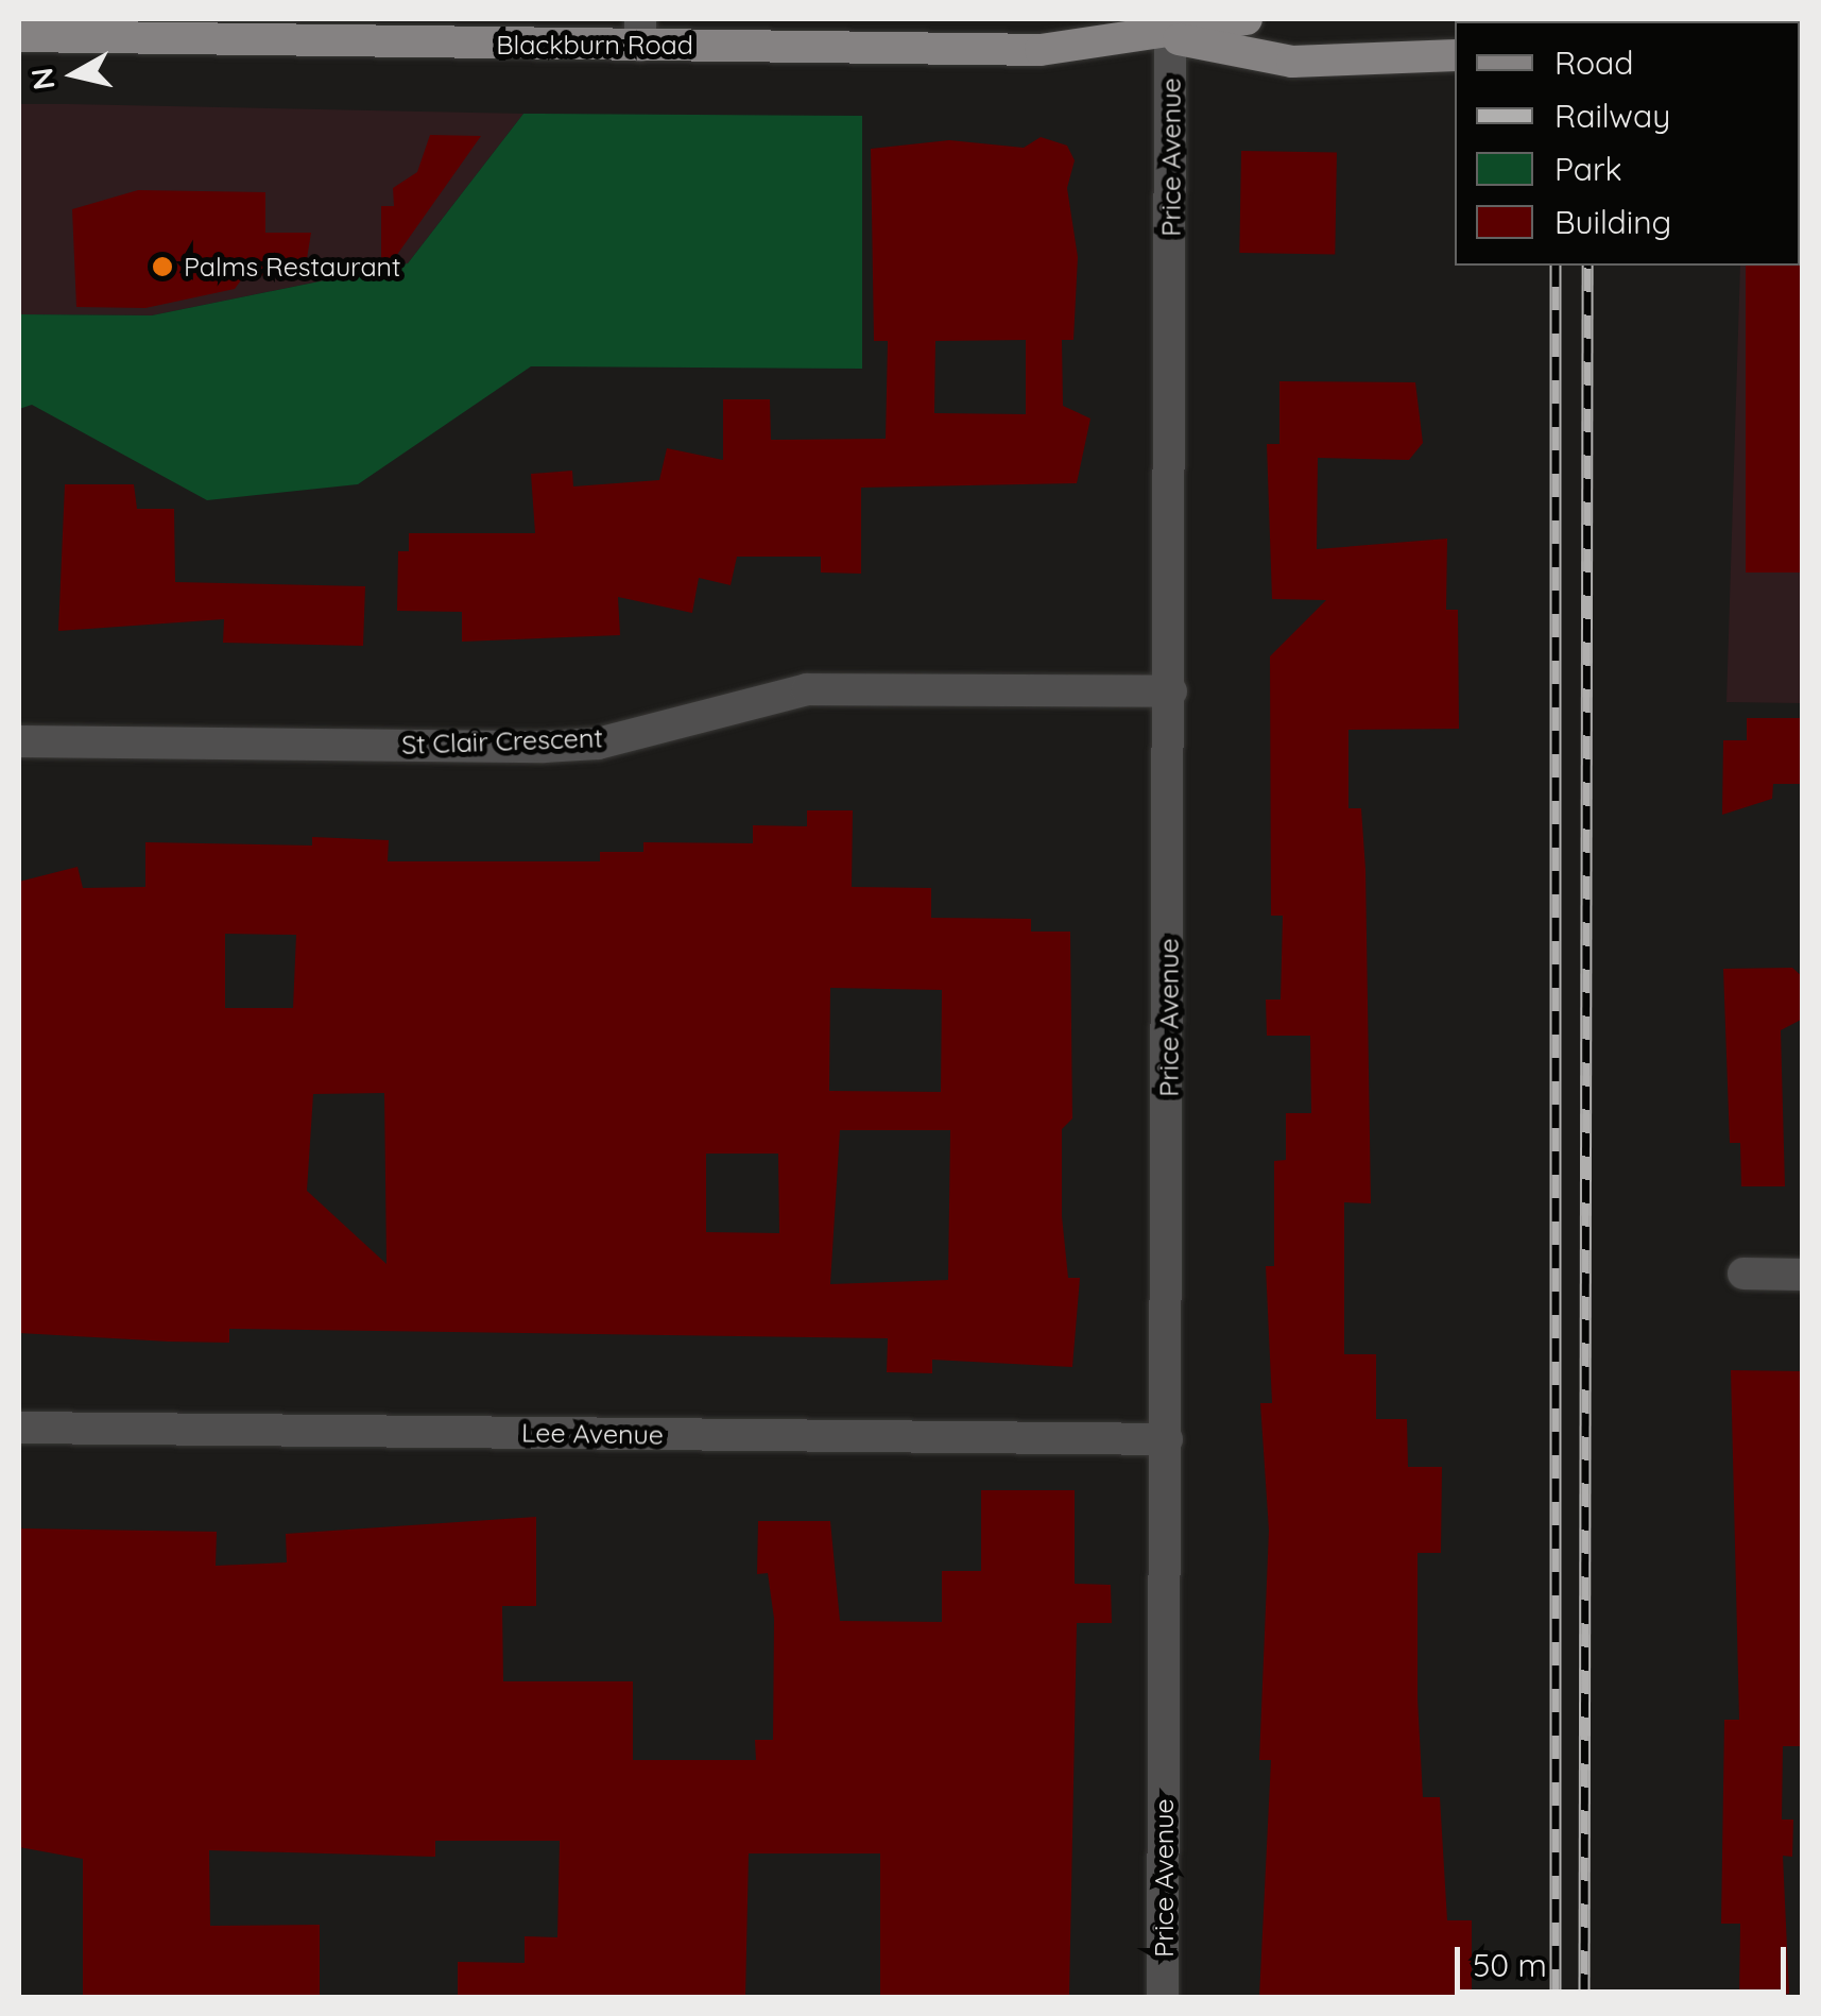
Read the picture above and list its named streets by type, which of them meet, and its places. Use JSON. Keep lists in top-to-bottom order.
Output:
{
  "streets": {
    "main road": ["Blackburn Road"],
    "street": ["Price Avenue", "St Clair Crescent", "Lee Avenue"]
  },
  "crossings": [
    ["Blackburn Road", "Price Avenue"],
    ["Price Avenue", "St Clair Crescent"],
    ["Price Avenue", "Lee Avenue"]
  ],
  "places": ["Palms Restaurant"],
  "legend": [
    "Road",
    "Railway",
    "Park",
    "Building"
  ],
  "scale_bar": "50 m",
  "north": "left"
}
